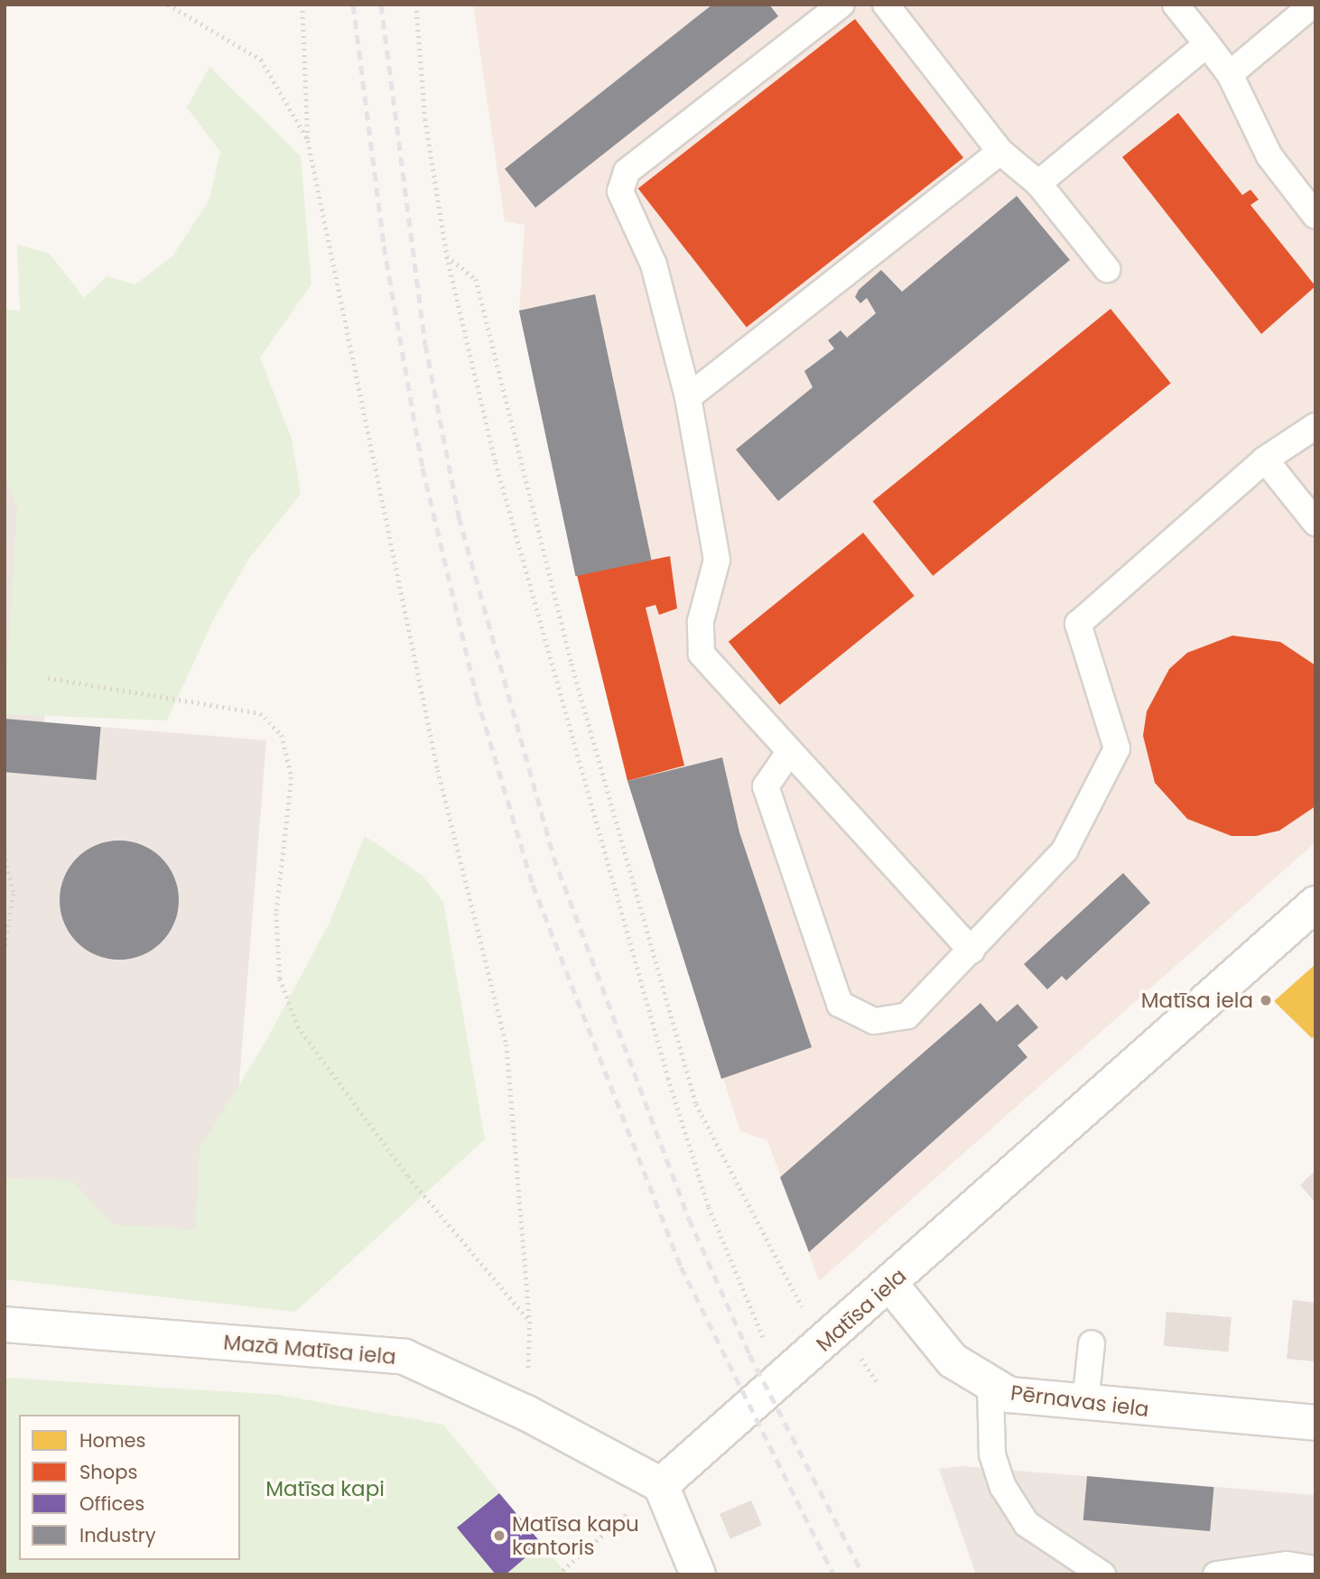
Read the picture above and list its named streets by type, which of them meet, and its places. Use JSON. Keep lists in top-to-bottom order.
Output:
{
  "streets": {
    "street": ["Matīsa iela", "Mazā Matīsa iela", "Pērnavas iela"]
  },
  "crossings": [
    ["Matīsa iela", "Mazā Matīsa iela"],
    ["Matīsa iela", "Pērnavas iela"]
  ],
  "parks": ["Matīsa kapi"],
  "places": ["Matīsa iela", "Matīsa kapu kantoris"],
  "legend": [
    "Homes",
    "Shops",
    "Offices",
    "Industry"
  ]
}
